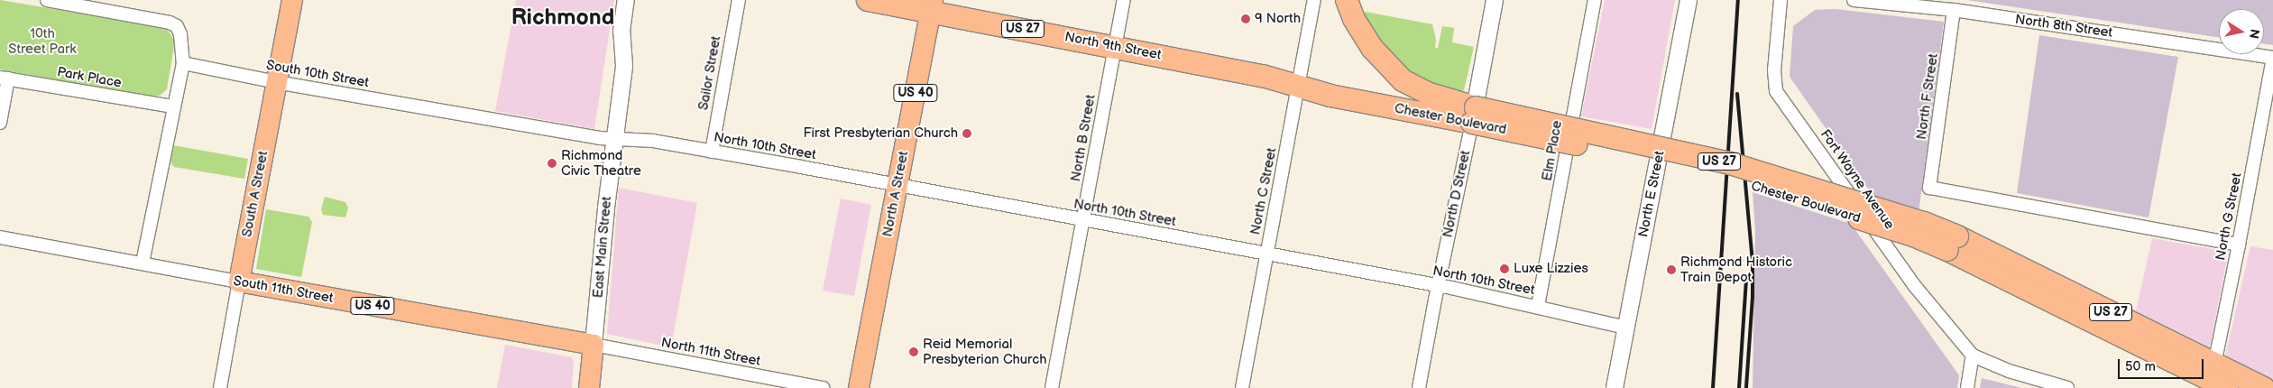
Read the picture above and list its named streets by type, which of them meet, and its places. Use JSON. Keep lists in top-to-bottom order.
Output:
{
  "streets": {
    "highway": ["US 27", "North 9th Street", "Chester Boulevard"],
    "main road": [
      "US 40",
      "South A Street",
      "North A Street",
      "East Main Street",
      "South 11th Street"
    ],
    "street": [
      "North 8th Street",
      "Sailor Street",
      "South 10th Street",
      "Park Place",
      "North F Street",
      "North B Street",
      "North 10th Street",
      "Elm Place",
      "Fort Wayne Avenue",
      "North C Street",
      "North D Street",
      "North E Street",
      "North G Street",
      "North 11th Street"
    ]
  },
  "crossings": [
    ["North 8th Street", "North F Street"],
    ["North 8th Street", "North G Street"],
    ["North 9th Street", "Chester Boulevard"],
    ["North 9th Street", "North B Street"],
    ["North 9th Street", "North C Street"],
    ["North 9th Street", "North A Street"],
    ["Sailor Street", "North 10th Street"],
    ["South 10th Street", "North 10th Street"],
    ["South 10th Street", "South A Street"],
    ["South 10th Street", "East Main Street"],
    ["North F Street", "North G Street"],
    ["Chester Boulevard", "North D Street"],
    ["Chester Boulevard", "North E Street"],
    ["Chester Boulevard", "North G Street"],
    ["North B Street", "North 10th Street"],
    ["North 10th Street", "Elm Place"],
    ["North 10th Street", "North C Street"],
    ["North 10th Street", "North A Street"],
    ["North 10th Street", "North D Street"],
    ["North 10th Street", "North E Street"],
    ["North 10th Street", "East Main Street"],
    ["South A Street", "South 11th Street"],
    ["East Main Street", "South 11th Street"],
    ["East Main Street", "North 11th Street"],
    ["South 11th Street", "North 11th Street"]
  ],
  "districts": ["Richmond"],
  "parks": ["10th Street Park"],
  "places": [
    "9 North",
    "First Presbyterian Church",
    "Richmond Civic Theatre",
    "Luxe Lizzies",
    "Richmond Historic Train Depot",
    "Reid Memorial Presbyterian Church"
  ],
  "scale_bar": "50 m",
  "north": "right"
}
